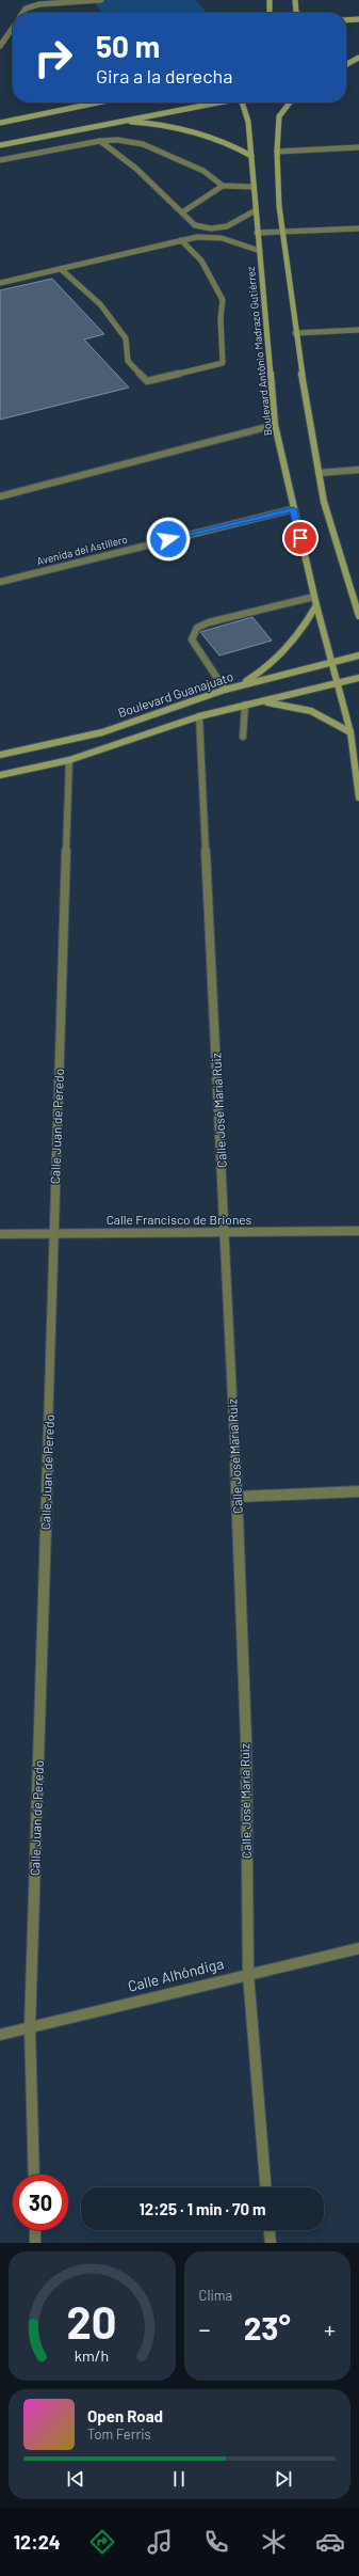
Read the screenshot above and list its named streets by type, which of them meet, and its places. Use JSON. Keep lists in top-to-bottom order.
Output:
{
  "streets": {
    "street": [
      "Boulevard Antônio Madrazo Gutiérrez",
      "Avenida del Astillero",
      "Boulevard Guanajuato",
      "Calle José María Ruiz",
      "Calle Juan de Peredo",
      "Calle Francisco de Briones",
      "Calle Alhóndiga"
    ]
  },
  "crossings": [
    ["Boulevard Antônio Madrazo Gutiérrez", "Avenida del Astillero"],
    ["Boulevard Antônio Madrazo Gutiérrez", "Boulevard Guanajuato"],
    ["Calle José María Ruiz", "Calle Francisco de Briones"],
    ["Calle José María Ruiz", "Calle Alhóndiga"],
    ["Calle Juan de Peredo", "Calle Francisco de Briones"],
    ["Calle Juan de Peredo", "Calle Alhóndiga"]
  ],
  "page": {
    "turn": ["50 m", "Gira a la derecha"],
    "limit": "30",
    "trip": "12:25 · 1 min · 70 m",
    "tile": "Clima",
    "heat": ["−", "23°", "+"],
    "song": ["Open Road", "Tom Ferris"],
    "tabs": "12:24",
    "gauge": ["20", "km/h"]
  }
}
